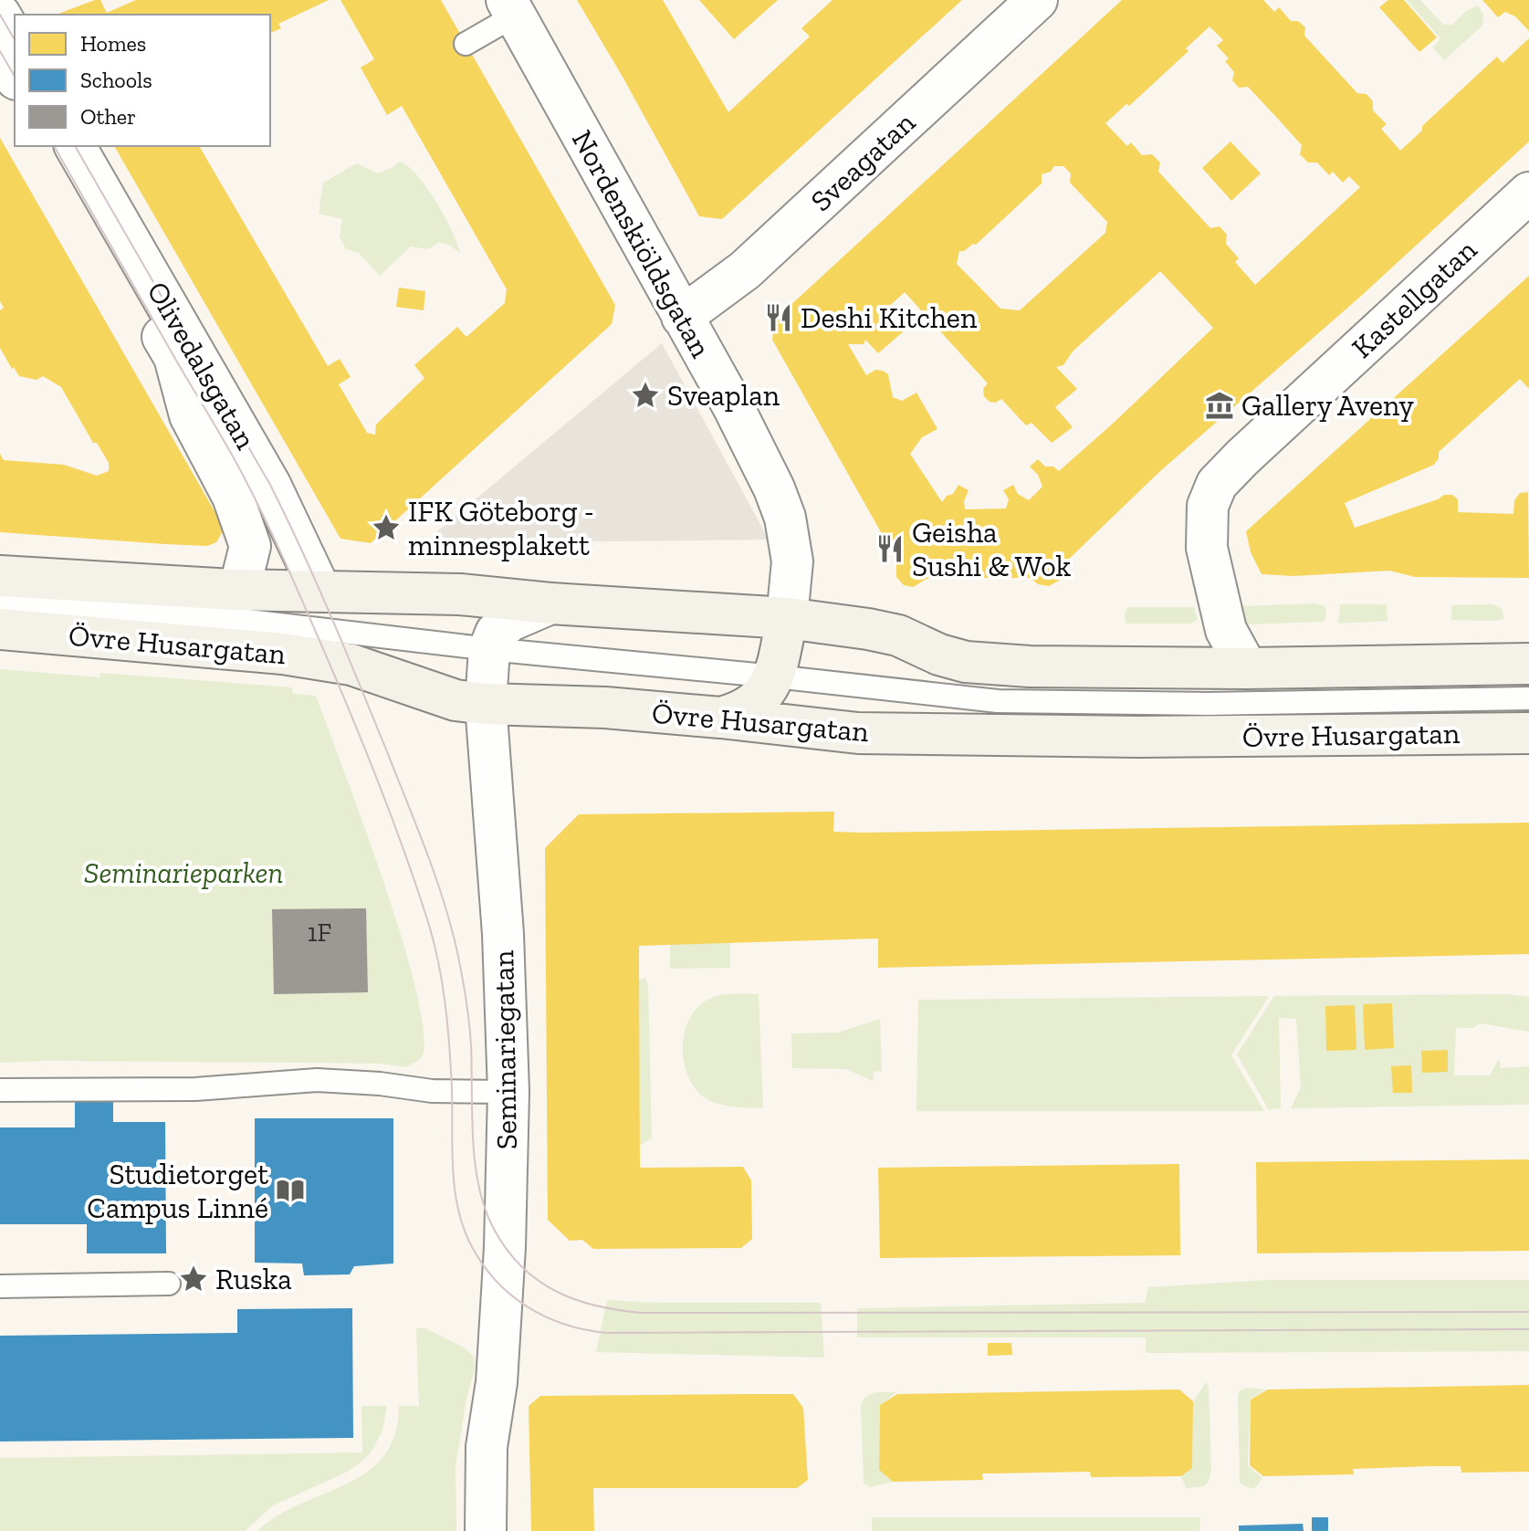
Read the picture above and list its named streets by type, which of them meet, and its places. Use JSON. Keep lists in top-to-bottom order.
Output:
{
  "streets": {
    "main road": ["Nordenskiöldsgatan", "Övre Husargatan"],
    "street": [
      "Sveagatan",
      "Kastellgatan",
      "Olivedalsgatan",
      "Seminariegatan"
    ]
  },
  "crossings": [
    ["Sveagatan", "Nordenskiöldsgatan"],
    ["Nordenskiöldsgatan", "Övre Husargatan"],
    ["Kastellgatan", "Övre Husargatan"],
    ["Olivedalsgatan", "Övre Husargatan"],
    ["Övre Husargatan", "Seminariegatan"]
  ],
  "parks": ["Seminarieparken"],
  "places": {
    "restaurant": ["Deshi Kitchen", "Geisha Sushi & Wok"],
    "place": ["Sveaplan", "IFK Göteborg - minnesplakett", "Ruska"],
    "museum": ["Gallery Aveny"],
    "library": ["Studietorget Campus Linné"]
  },
  "house_numbers": ["1F"],
  "legend": ["Homes", "Schools", "Other"]
}
